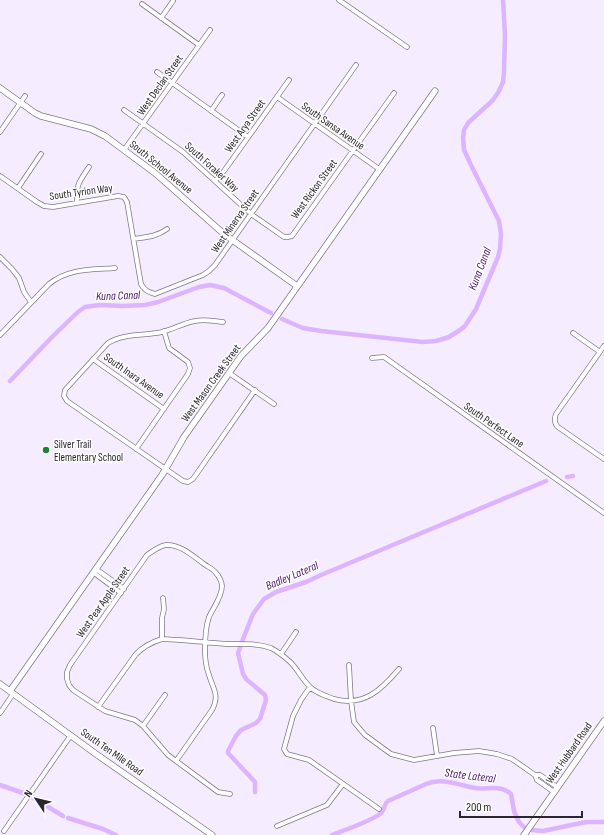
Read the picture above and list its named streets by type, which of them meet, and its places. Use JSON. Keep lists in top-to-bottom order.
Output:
{
  "streets": {
    "street": [
      "West Declan Street",
      "West Arya Street",
      "South Sansa Avenue",
      "South School Avenue",
      "South Foraker Way",
      "West Rickon Street",
      "South Tyrion Way",
      "West Minerva Street",
      "South Inara Avenue",
      "West Mason Creek Street",
      "South Perfect Lane",
      "West Pear Apple Street",
      "South Ten Mile Road",
      "West Hubbard Road"
    ]
  },
  "crossings": [
    ["West Declan Street", "South School Avenue"],
    ["West Declan Street", "South Foraker Way"],
    ["West Arya Street", "South Sansa Avenue"],
    ["West Arya Street", "South Foraker Way"],
    ["South Sansa Avenue", "West Rickon Street"],
    ["South Sansa Avenue", "West Minerva Street"],
    ["South Sansa Avenue", "West Mason Creek Street"],
    ["South School Avenue", "West Minerva Street"],
    ["South School Avenue", "West Mason Creek Street"],
    ["South Foraker Way", "West Rickon Street"],
    ["South Foraker Way", "West Minerva Street"],
    ["South Tyrion Way", "West Minerva Street"],
    ["West Mason Creek Street", "South Ten Mile Road"]
  ],
  "water": ["Kuna Canal", "Badley Lateral", "State Lateral"],
  "places": ["Silver Trail Elementary School"],
  "scale_bar": "200 m",
  "north": "top left"
}
